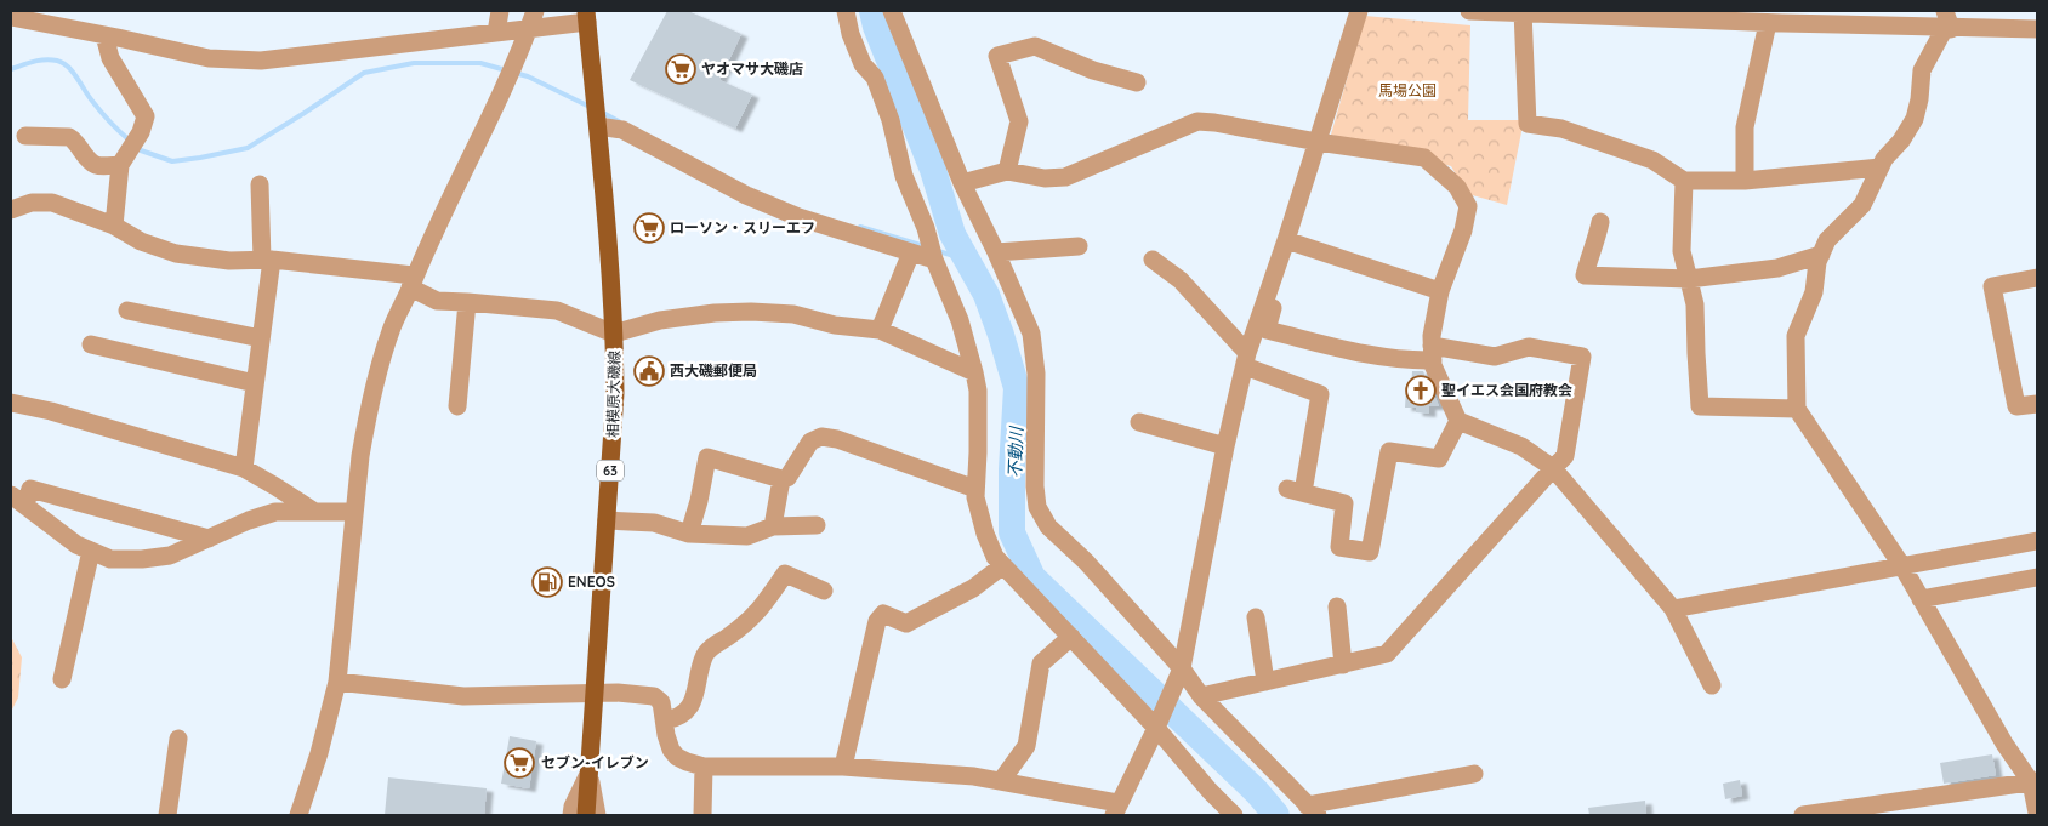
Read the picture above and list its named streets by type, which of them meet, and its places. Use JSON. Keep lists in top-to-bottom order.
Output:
{
  "streets": {
    "main road": ["相模原大磯線", "63"]
  },
  "water": ["不動川"],
  "parks": ["馬場公園"],
  "places": {
    "supermarket": ["ヤオマサ大磯店", "ローソン・スリーエフ", "セブン-イレブン"],
    "public building": ["西大磯郵便局"],
    "church": ["聖イエス会国府教会"],
    "fuel station": ["ENEOS"]
  }
}
